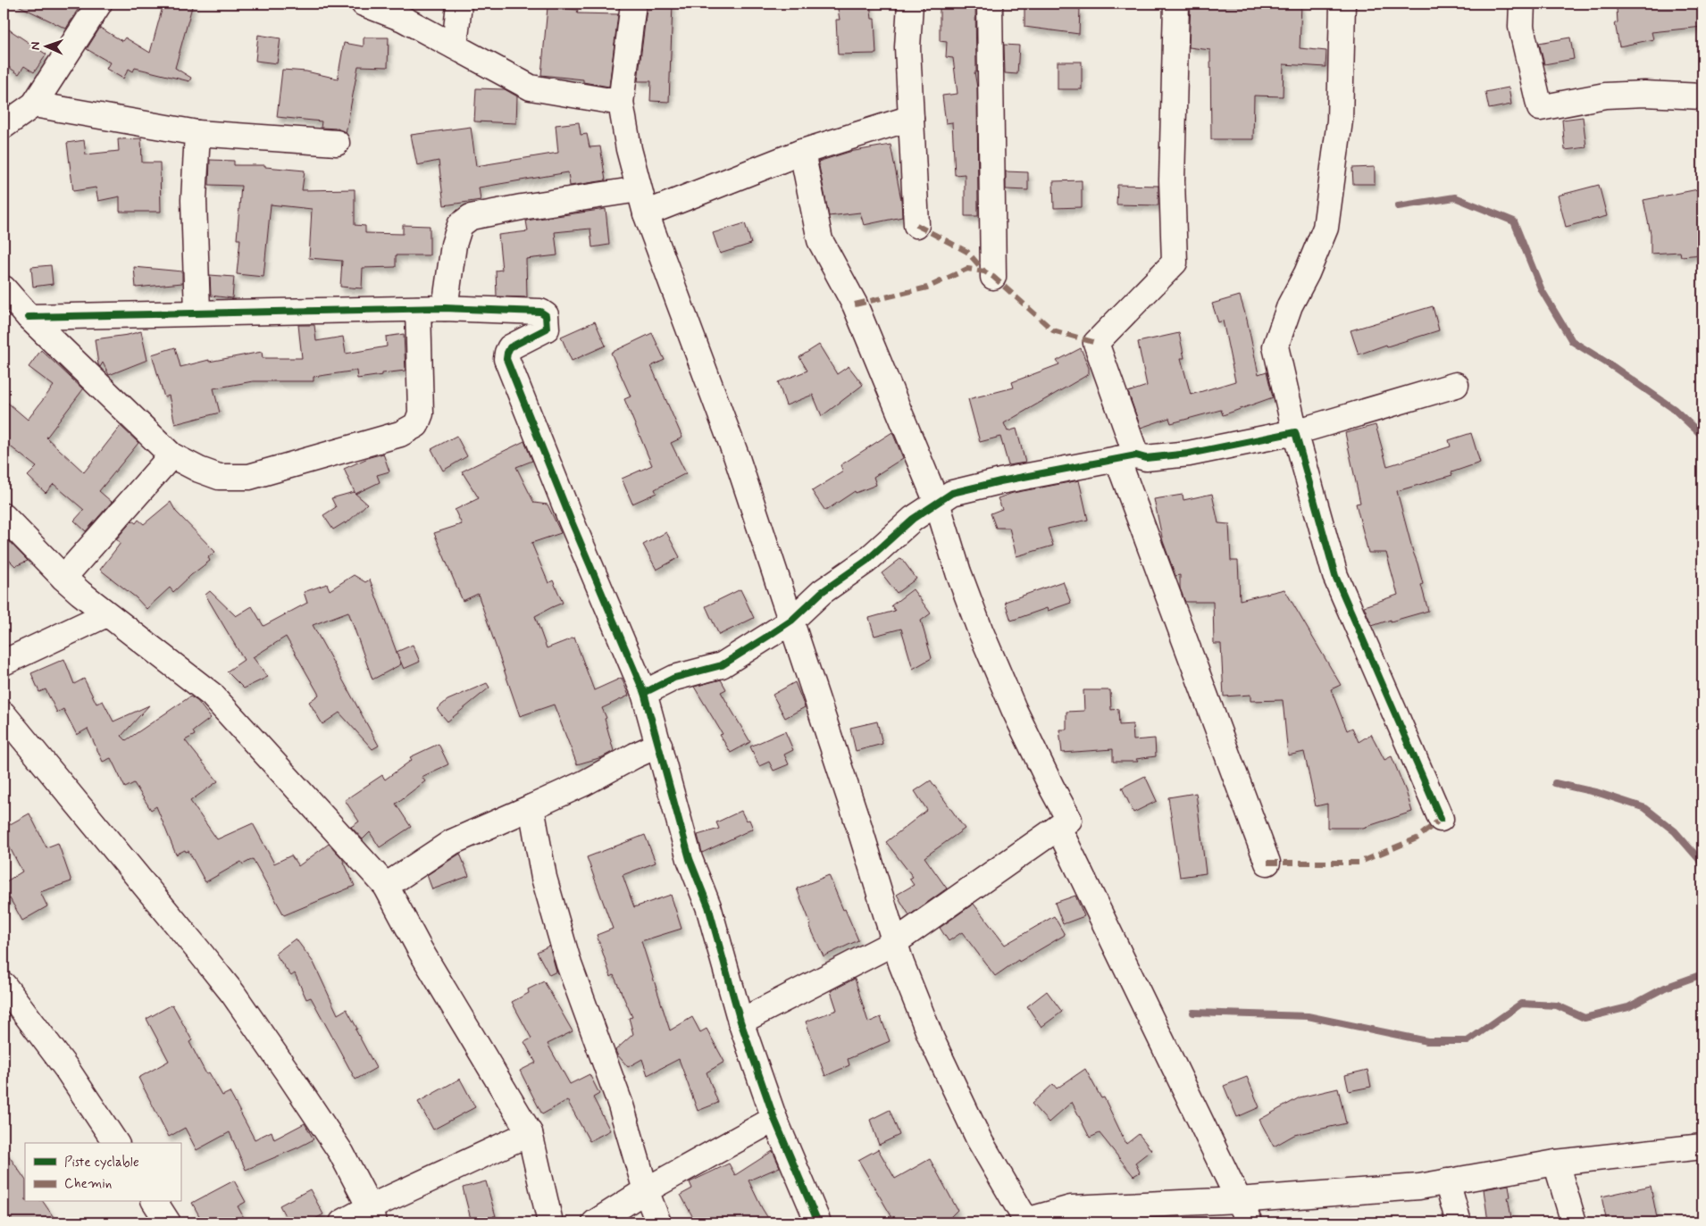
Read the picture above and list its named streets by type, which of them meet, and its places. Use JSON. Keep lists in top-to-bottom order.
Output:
{
  "legend": ["Piste cyclable", "Chemin"],
  "north": "left"
}
